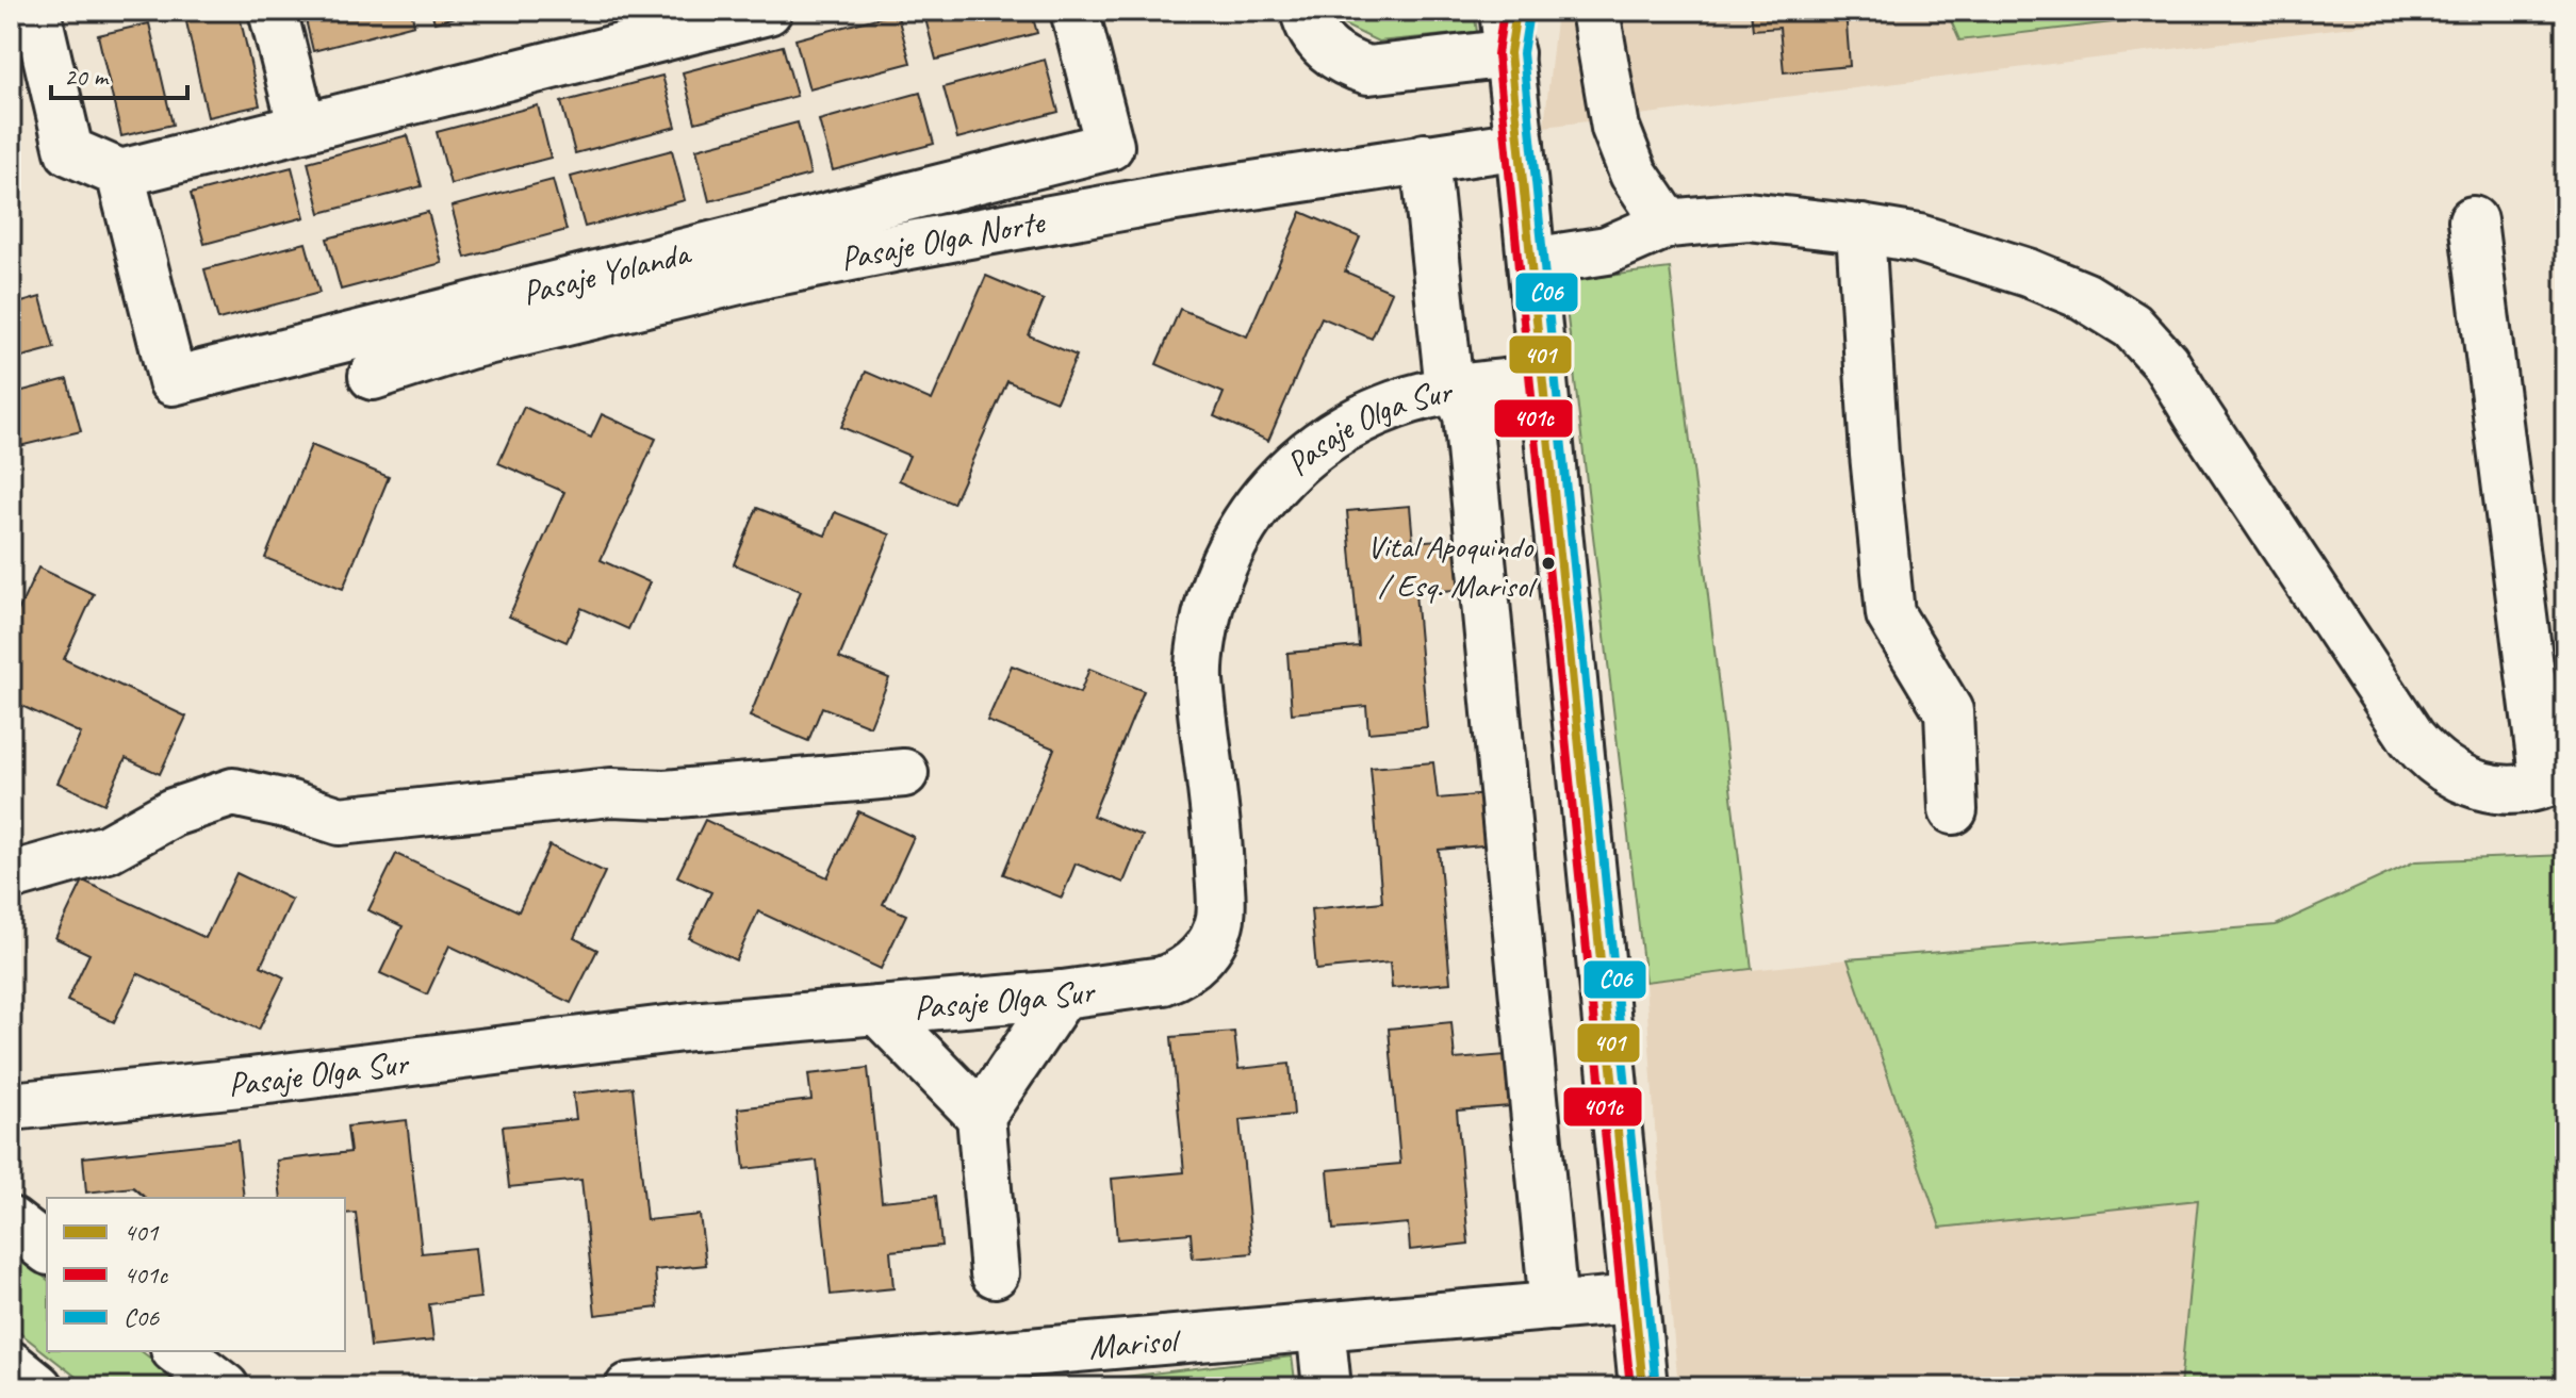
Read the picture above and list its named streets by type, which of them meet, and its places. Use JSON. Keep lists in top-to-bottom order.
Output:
{
  "streets": {
    "street": [
      "Pasaje Olga Norte",
      "Pasaje Yolanda",
      "Pasaje Olga Sur",
      "Marisol"
    ]
  },
  "places": ["Vital Apoquindo / Esq. Marisol"],
  "lines": ["transit line 401", "transit line 401c", "transit line C06"],
  "legend": ["401", "401c", "C06"],
  "scale_bar": "20 m"
}
